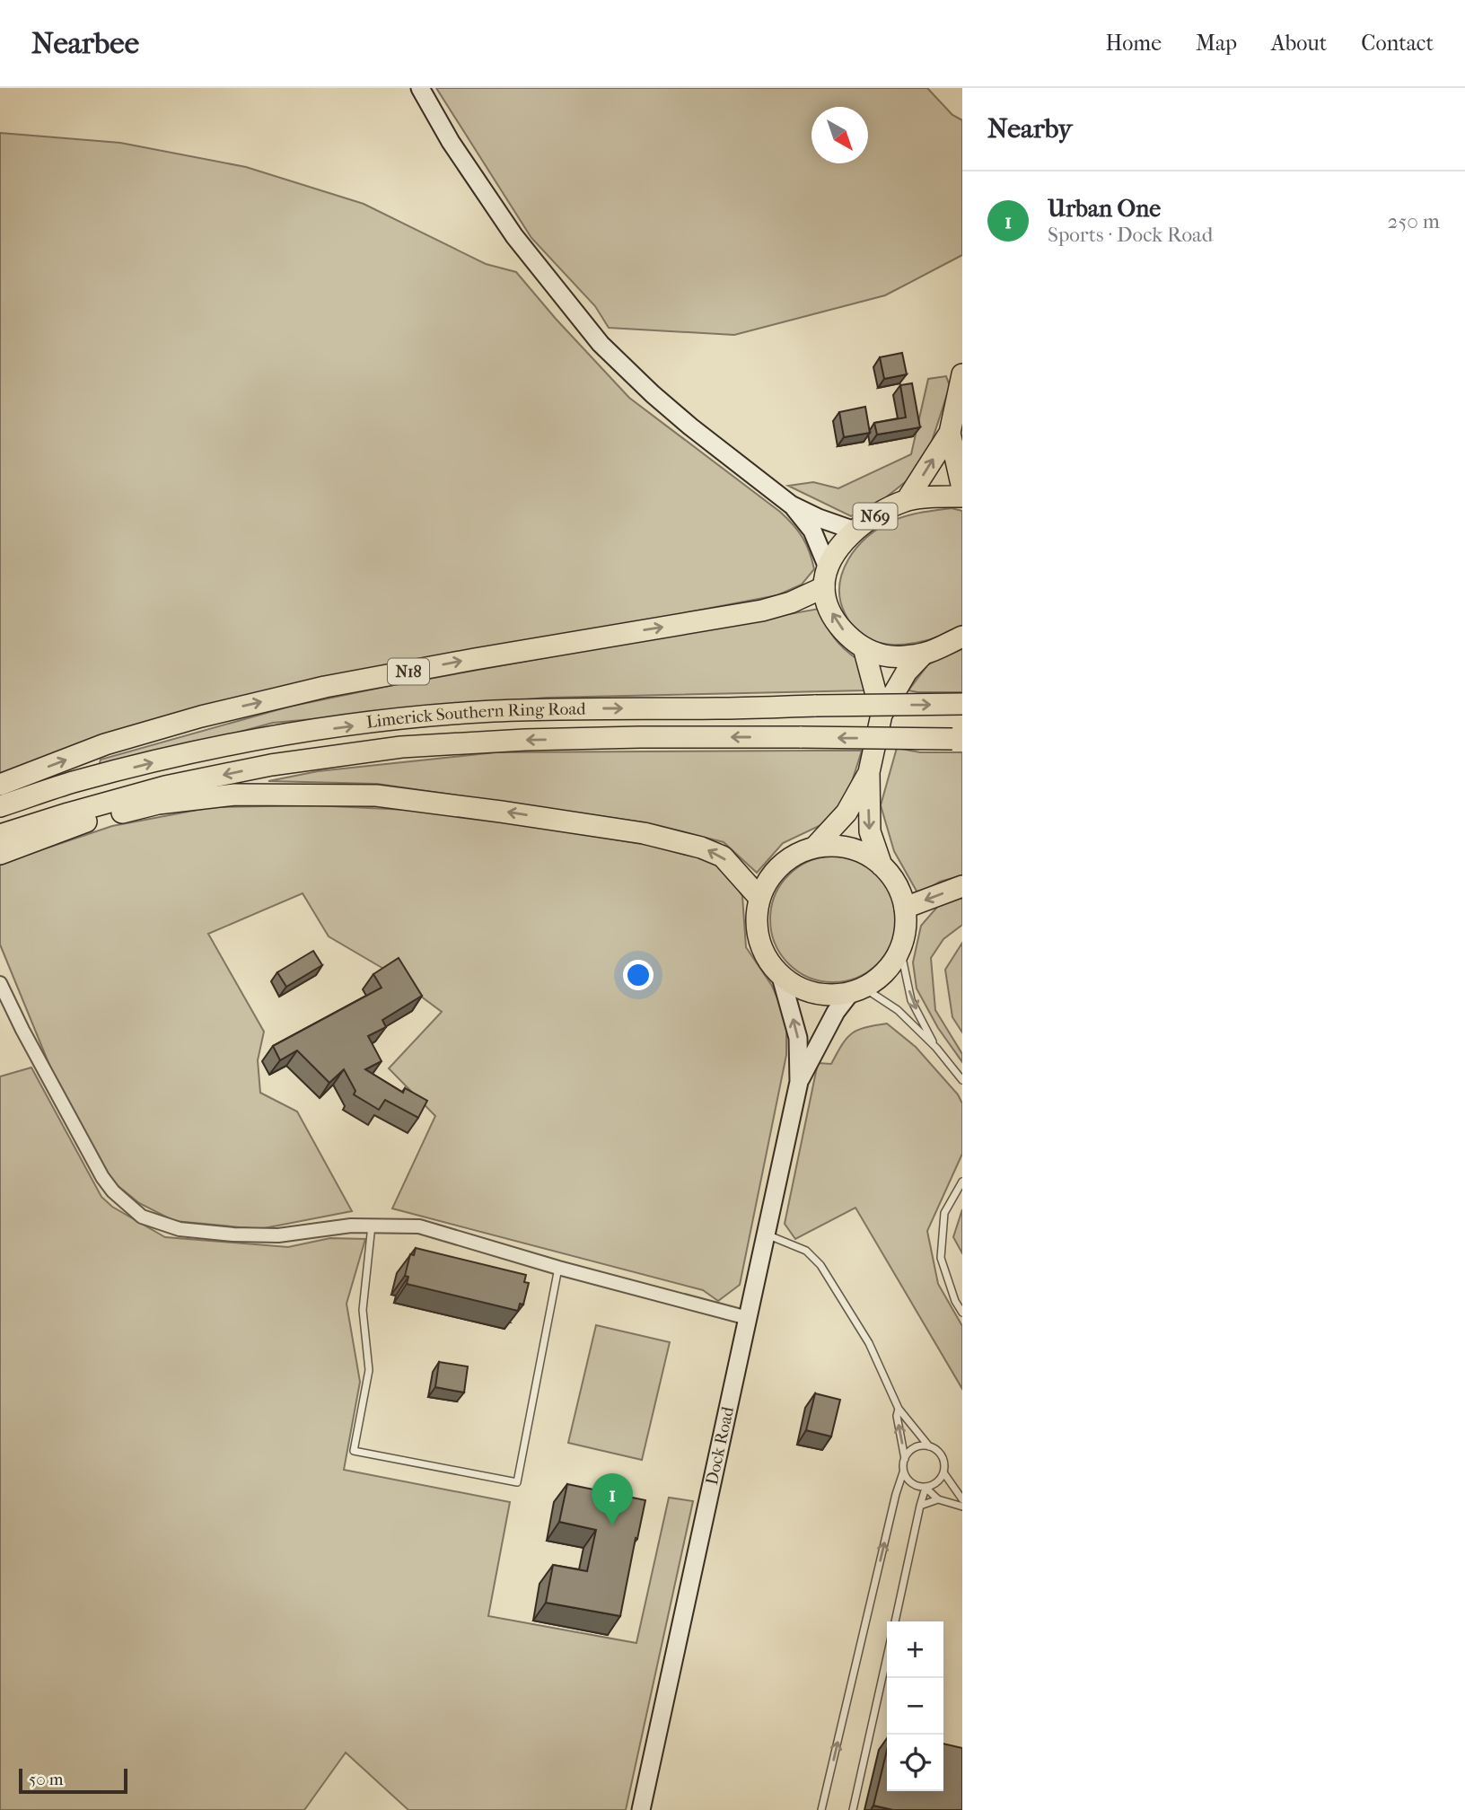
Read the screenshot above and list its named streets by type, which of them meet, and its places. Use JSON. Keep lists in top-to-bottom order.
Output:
{
  "streets": {
    "main road": [
      "N69",
      "N18",
      "Limerick Southern Ring Road",
      "Dock Road"
    ]
  },
  "crossings": [
    ["N69", "N18"]
  ],
  "scale_bar": "50 m",
  "north": "bottom right",
  "page": {
    "header": "Nearbee",
    "nav": [
      "Home",
      "Map",
      "About",
      "Contact"
    ],
    "heading": "Nearby",
    "list": [
      {
        "mark": "1",
        "name": "Urban One",
        "note": "Sports · Dock Road",
        "value": "250 m"
      }
    ],
    "pins": "1",
    "map_buttons": ["+", "−"],
    "scale": "50 m"
  }
}
